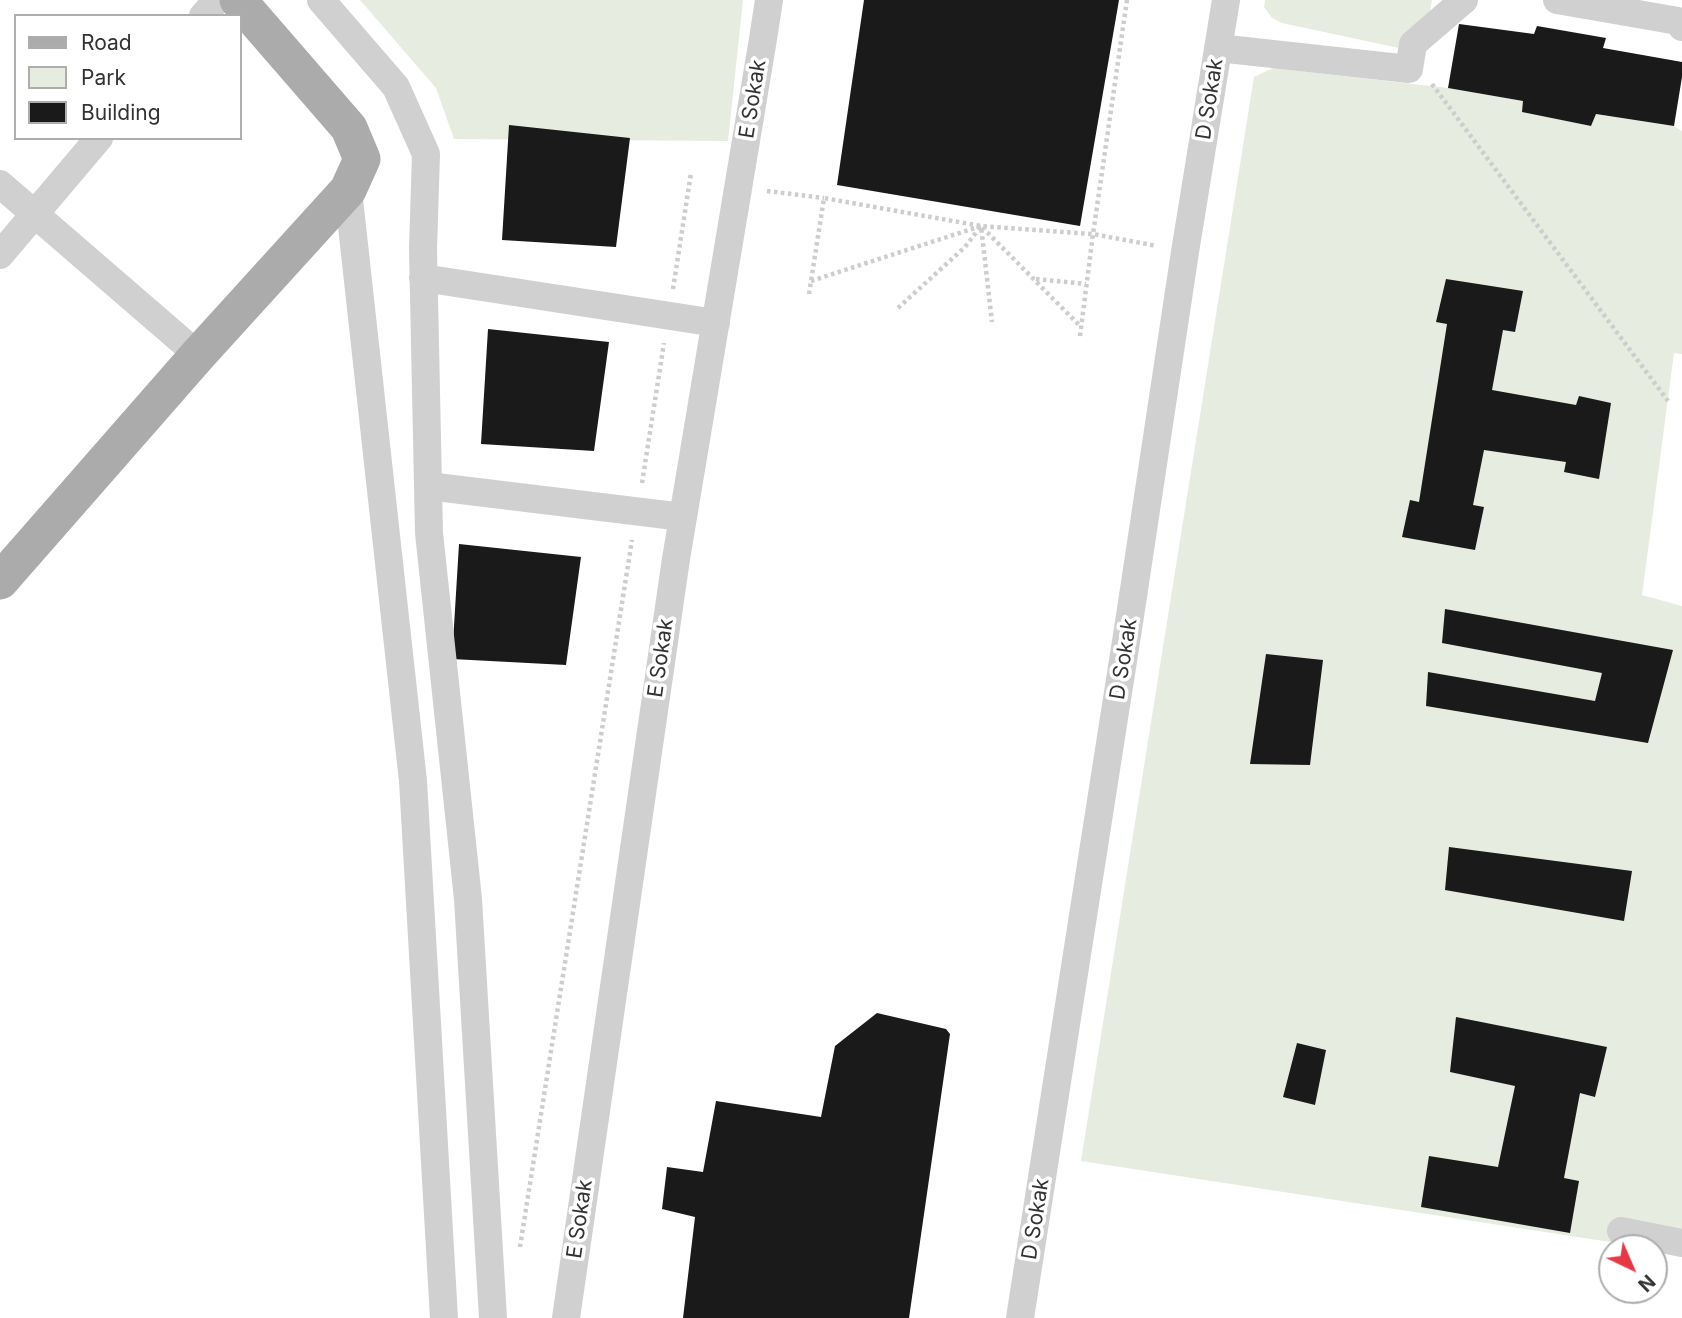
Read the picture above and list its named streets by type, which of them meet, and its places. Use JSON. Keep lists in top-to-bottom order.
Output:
{
  "streets": {
    "street": ["E Sokak", "D Sokak"]
  },
  "legend": ["Road", "Park", "Building"],
  "north": "bottom right"
}
